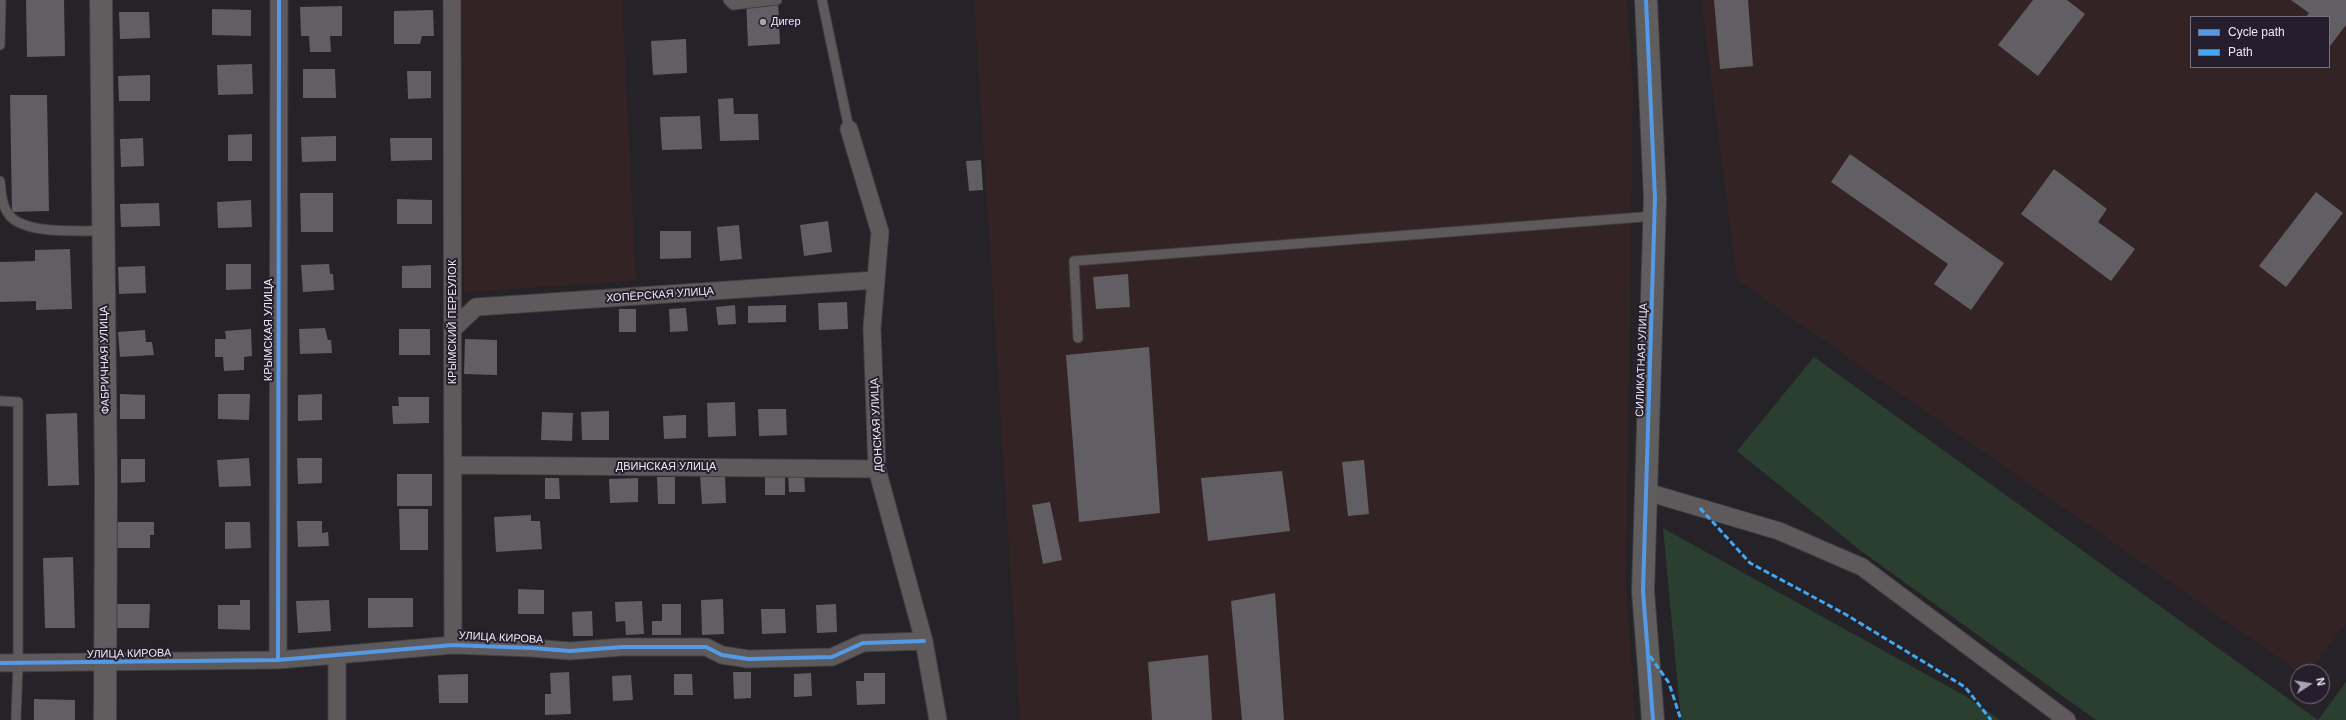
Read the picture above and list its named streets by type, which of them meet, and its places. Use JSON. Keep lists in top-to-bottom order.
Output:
{
  "streets": {
    "street": [
      "ХОПЁРСКАЯ УЛИЦА",
      "КРЫМСКИЙ ПЕРЕУЛОК",
      "КРЫМСКАЯ УЛИЦА",
      "ФАБРИЧНАЯ УЛИЦА",
      "СИЛИКАТНАЯ УЛИЦА",
      "ДОНСКАЯ УЛИЦА",
      "ДВИНСКАЯ УЛИЦА",
      "УЛИЦА КИРОВА"
    ]
  },
  "crossings": [
    ["ХОПЁРСКАЯ УЛИЦА", "КРЫМСКИЙ ПЕРЕУЛОК"],
    ["ХОПЁРСКАЯ УЛИЦА", "ДОНСКАЯ УЛИЦА"],
    ["КРЫМСКИЙ ПЕРЕУЛОК", "ДВИНСКАЯ УЛИЦА"],
    ["КРЫМСКИЙ ПЕРЕУЛОК", "УЛИЦА КИРОВА"],
    ["КРЫМСКАЯ УЛИЦА", "УЛИЦА КИРОВА"],
    ["ФАБРИЧНАЯ УЛИЦА", "УЛИЦА КИРОВА"],
    ["ДОНСКАЯ УЛИЦА", "ДВИНСКАЯ УЛИЦА"],
    ["ДОНСКАЯ УЛИЦА", "УЛИЦА КИРОВА"]
  ],
  "places": ["Дигер"],
  "legend": ["Cycle path", "Path"],
  "north": "right"
}
